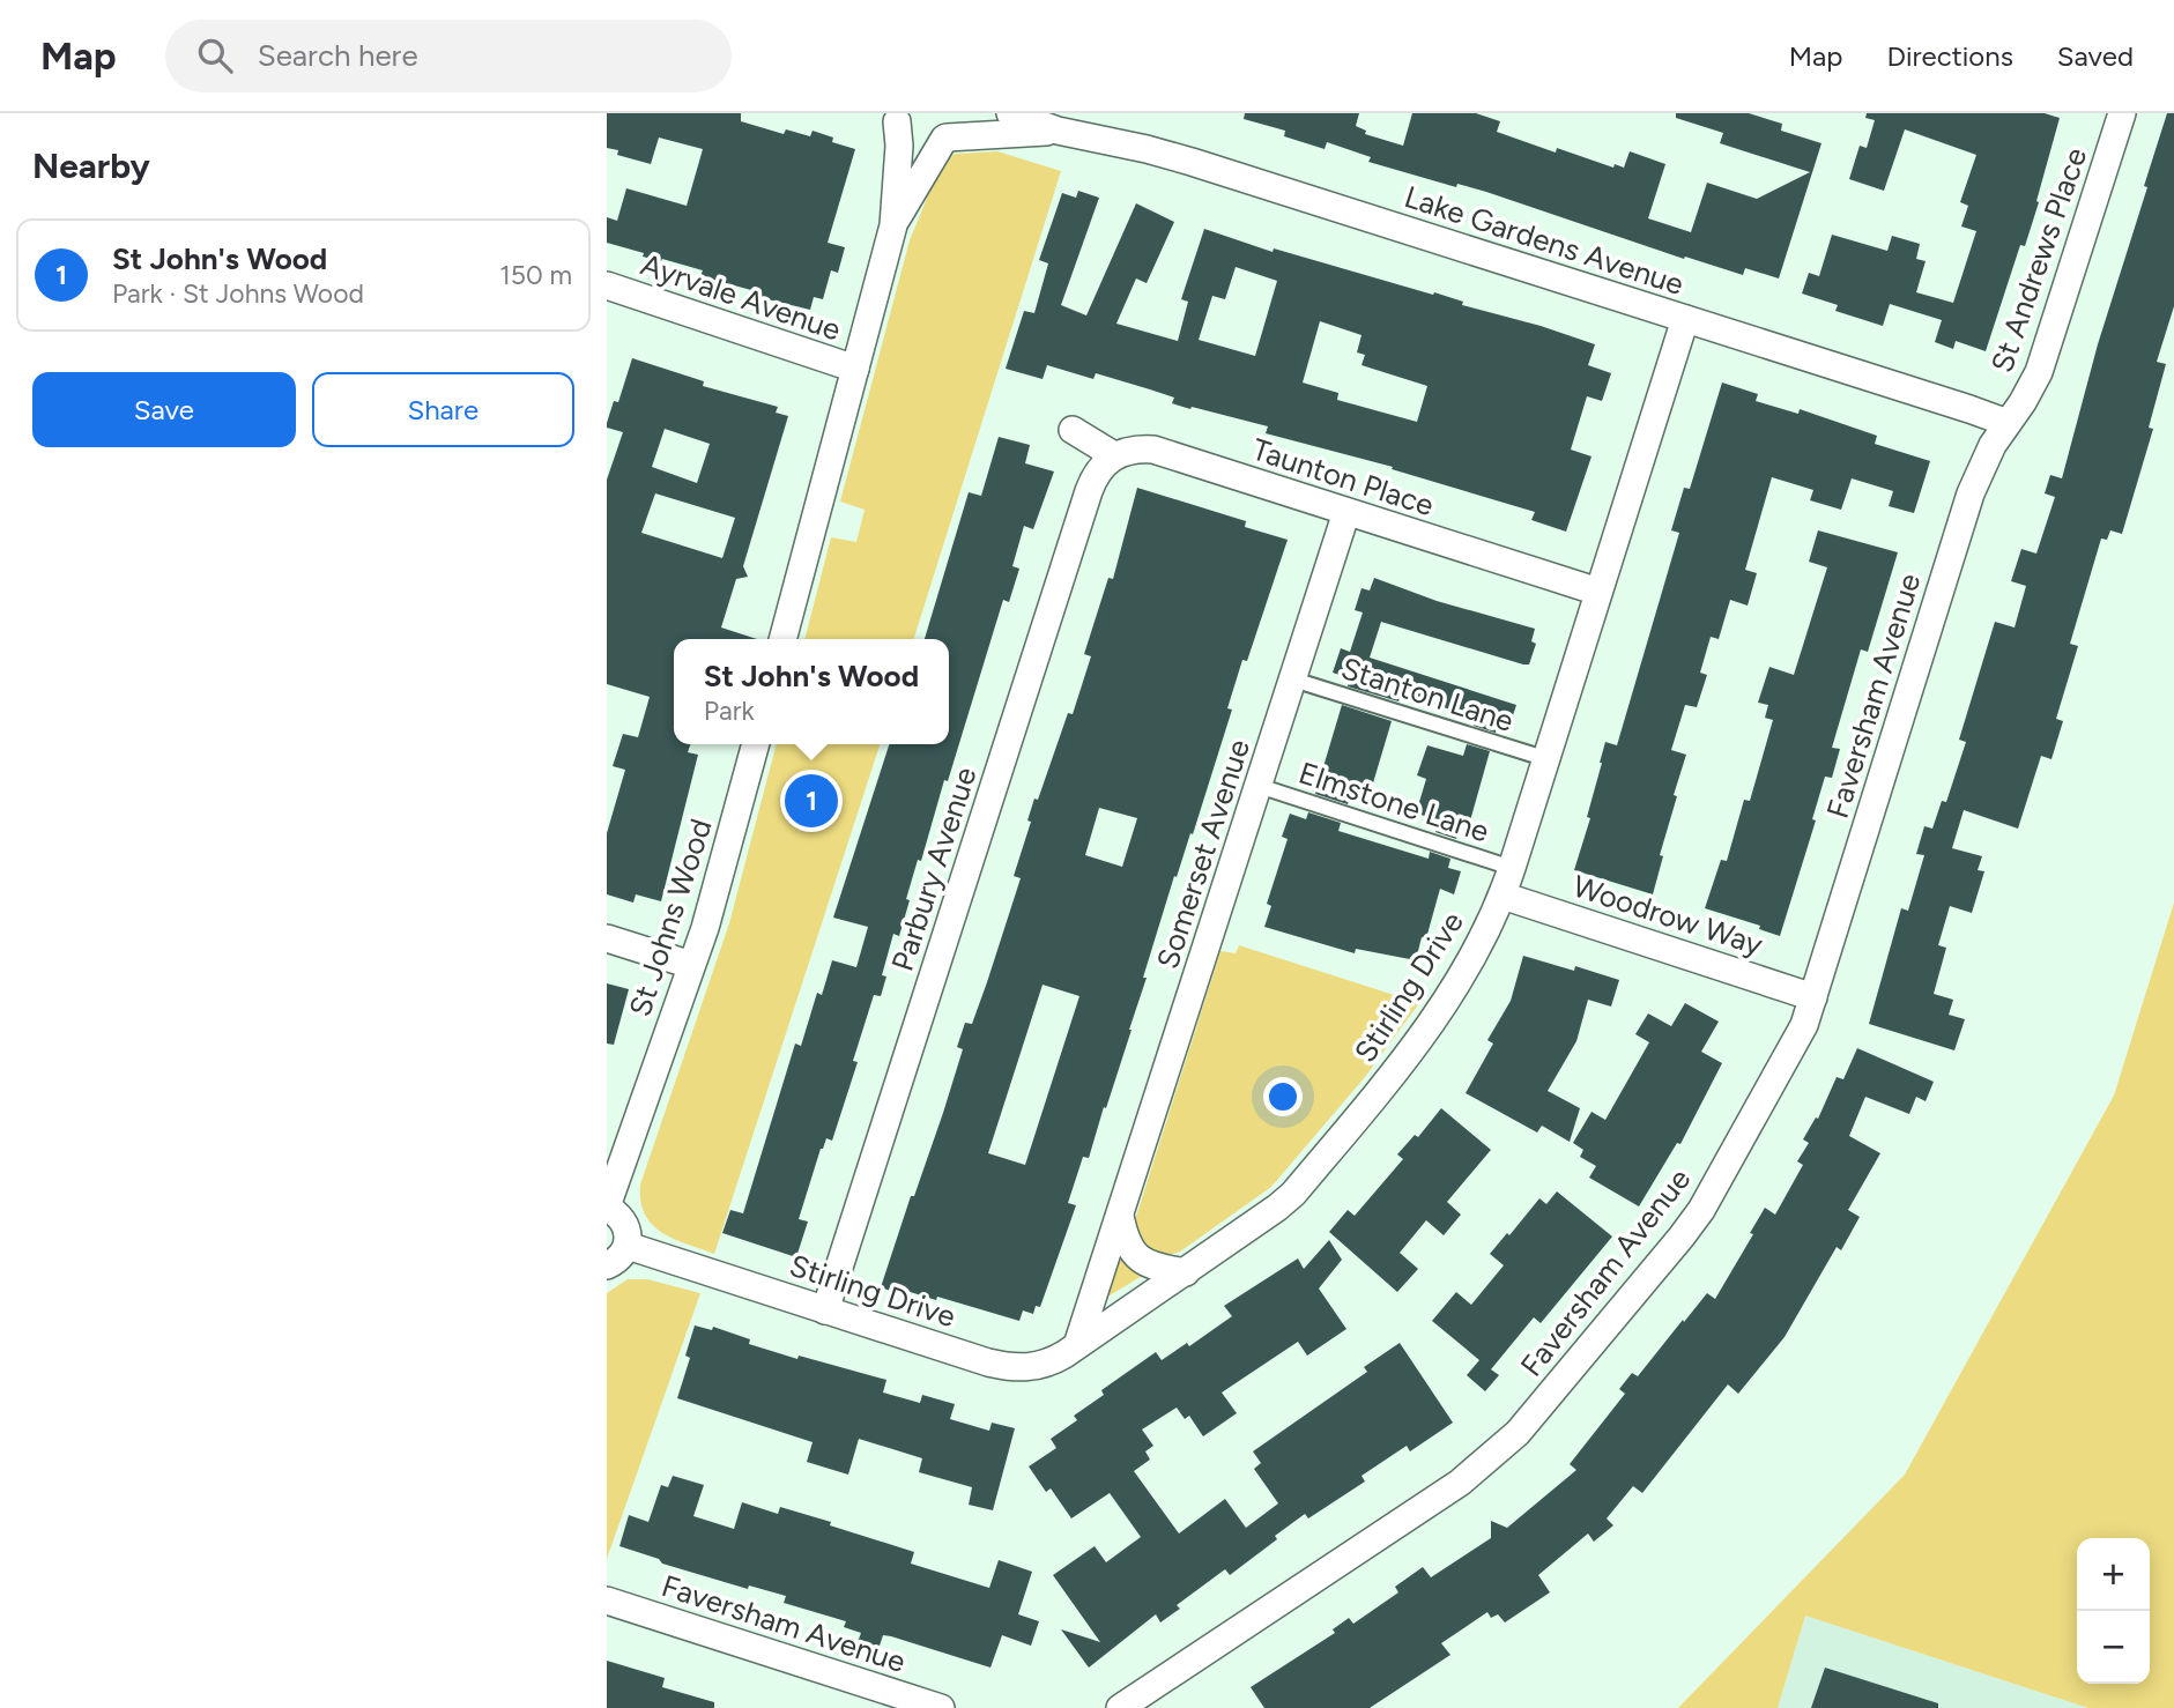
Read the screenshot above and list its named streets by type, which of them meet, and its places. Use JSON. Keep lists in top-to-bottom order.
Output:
{
  "streets": {
    "street": [
      "Lake Gardens Avenue",
      "St Andrews Place",
      "Ayrvale Avenue",
      "Taunton Place",
      "Faversham Avenue",
      "Somerset Avenue",
      "Parbury Avenue",
      "Woodrow Way",
      "St Johns Wood",
      "Stirling Drive"
    ],
    "lane": ["Stanton Lane", "Elmstone Lane"]
  },
  "crossings": [
    ["Lake Gardens Avenue", "St Andrews Place"],
    ["Lake Gardens Avenue", "Faversham Avenue"],
    ["Lake Gardens Avenue", "Stirling Drive"],
    ["St Andrews Place", "Faversham Avenue"],
    ["Taunton Place", "Somerset Avenue"],
    ["Taunton Place", "Parbury Avenue"],
    ["Taunton Place", "Stirling Drive"],
    ["Stanton Lane", "Somerset Avenue"],
    ["Stanton Lane", "Stirling Drive"],
    ["Faversham Avenue", "Woodrow Way"],
    ["Elmstone Lane", "Somerset Avenue"],
    ["Elmstone Lane", "Stirling Drive"],
    ["Somerset Avenue", "Stirling Drive"],
    ["Parbury Avenue", "Stirling Drive"],
    ["Woodrow Way", "Stirling Drive"]
  ],
  "page": {
    "header": "Map",
    "search": "Search here",
    "nav": ["Map", "Directions", "Saved"],
    "heading": "Nearby",
    "list": [
      {
        "mark": "1",
        "name": "St John's Wood",
        "note": "Park · St Johns Wood",
        "value": "150 m"
      }
    ],
    "buttons": ["Save", "Share"],
    "popup": ["St John's Wood", "Park"],
    "pins": "1",
    "map_buttons": ["+", "−"]
  }
}
